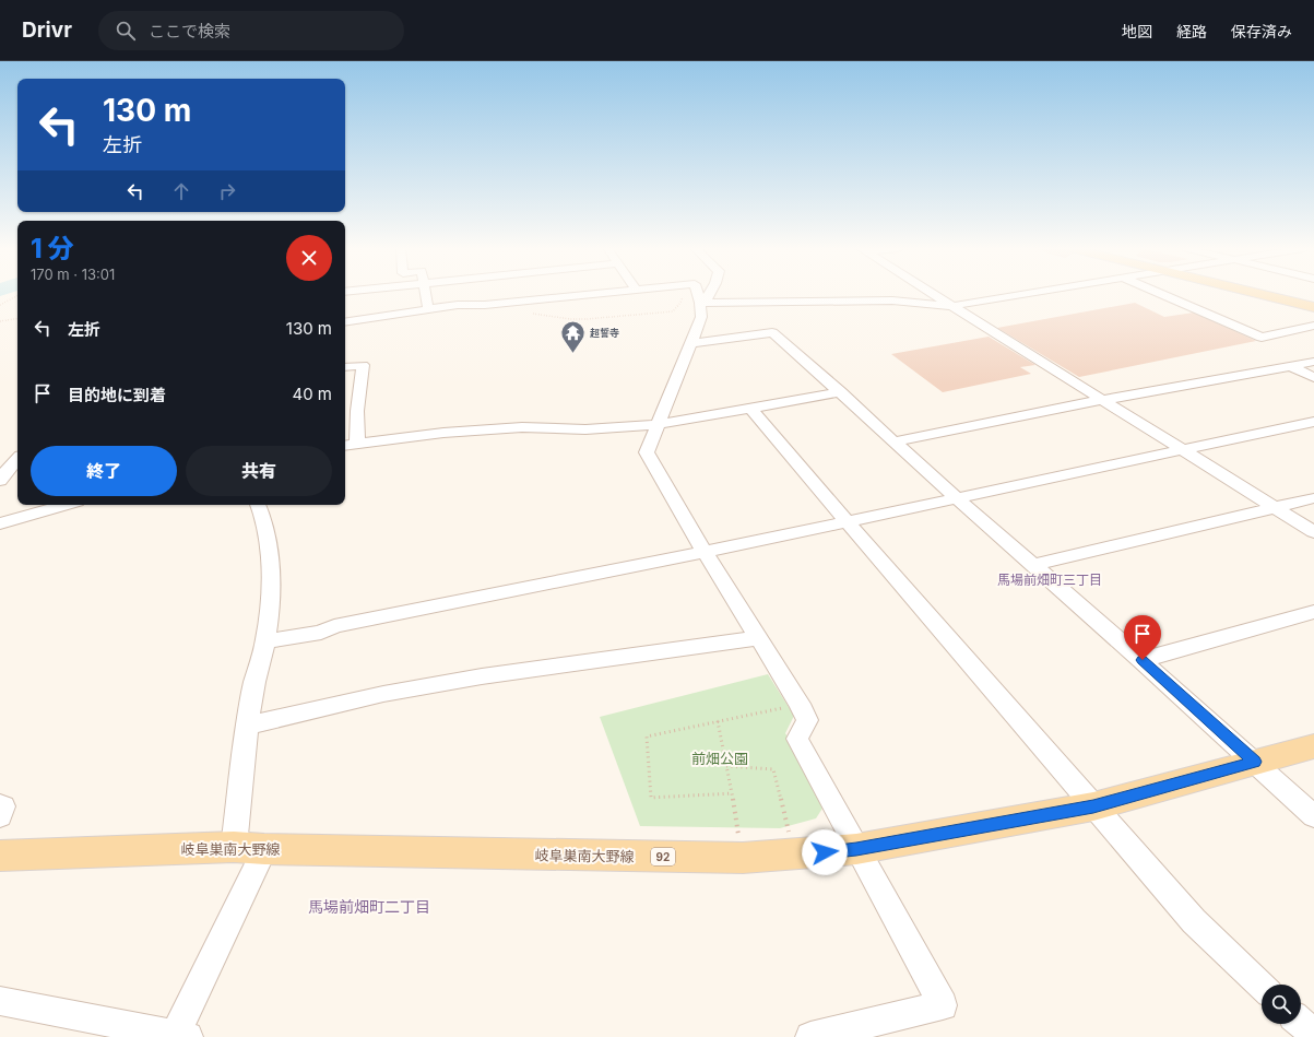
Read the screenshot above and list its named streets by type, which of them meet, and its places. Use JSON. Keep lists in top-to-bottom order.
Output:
{
  "streets": {
    "main road": ["岐阜巣南大野線", "92"]
  },
  "districts": ["馬場前畑町三丁目", "馬場前畑町二丁目"],
  "parks": ["前畑公園"],
  "places": {
    "temple": ["超誓寺"]
  },
  "page": {
    "header": "Drivr",
    "search": "ここで検索",
    "nav": ["地図", "経路", "保存済み"],
    "turn": ["130 m", "左折"],
    "heading": ["1 分", "170 m · 13:01"],
    "list": [
      {
        "name": "左折",
        "value": "130 m"
      },
      {
        "name": "目的地に到着",
        "value": "40 m"
      }
    ],
    "buttons": ["終了", "共有"]
  }
}
